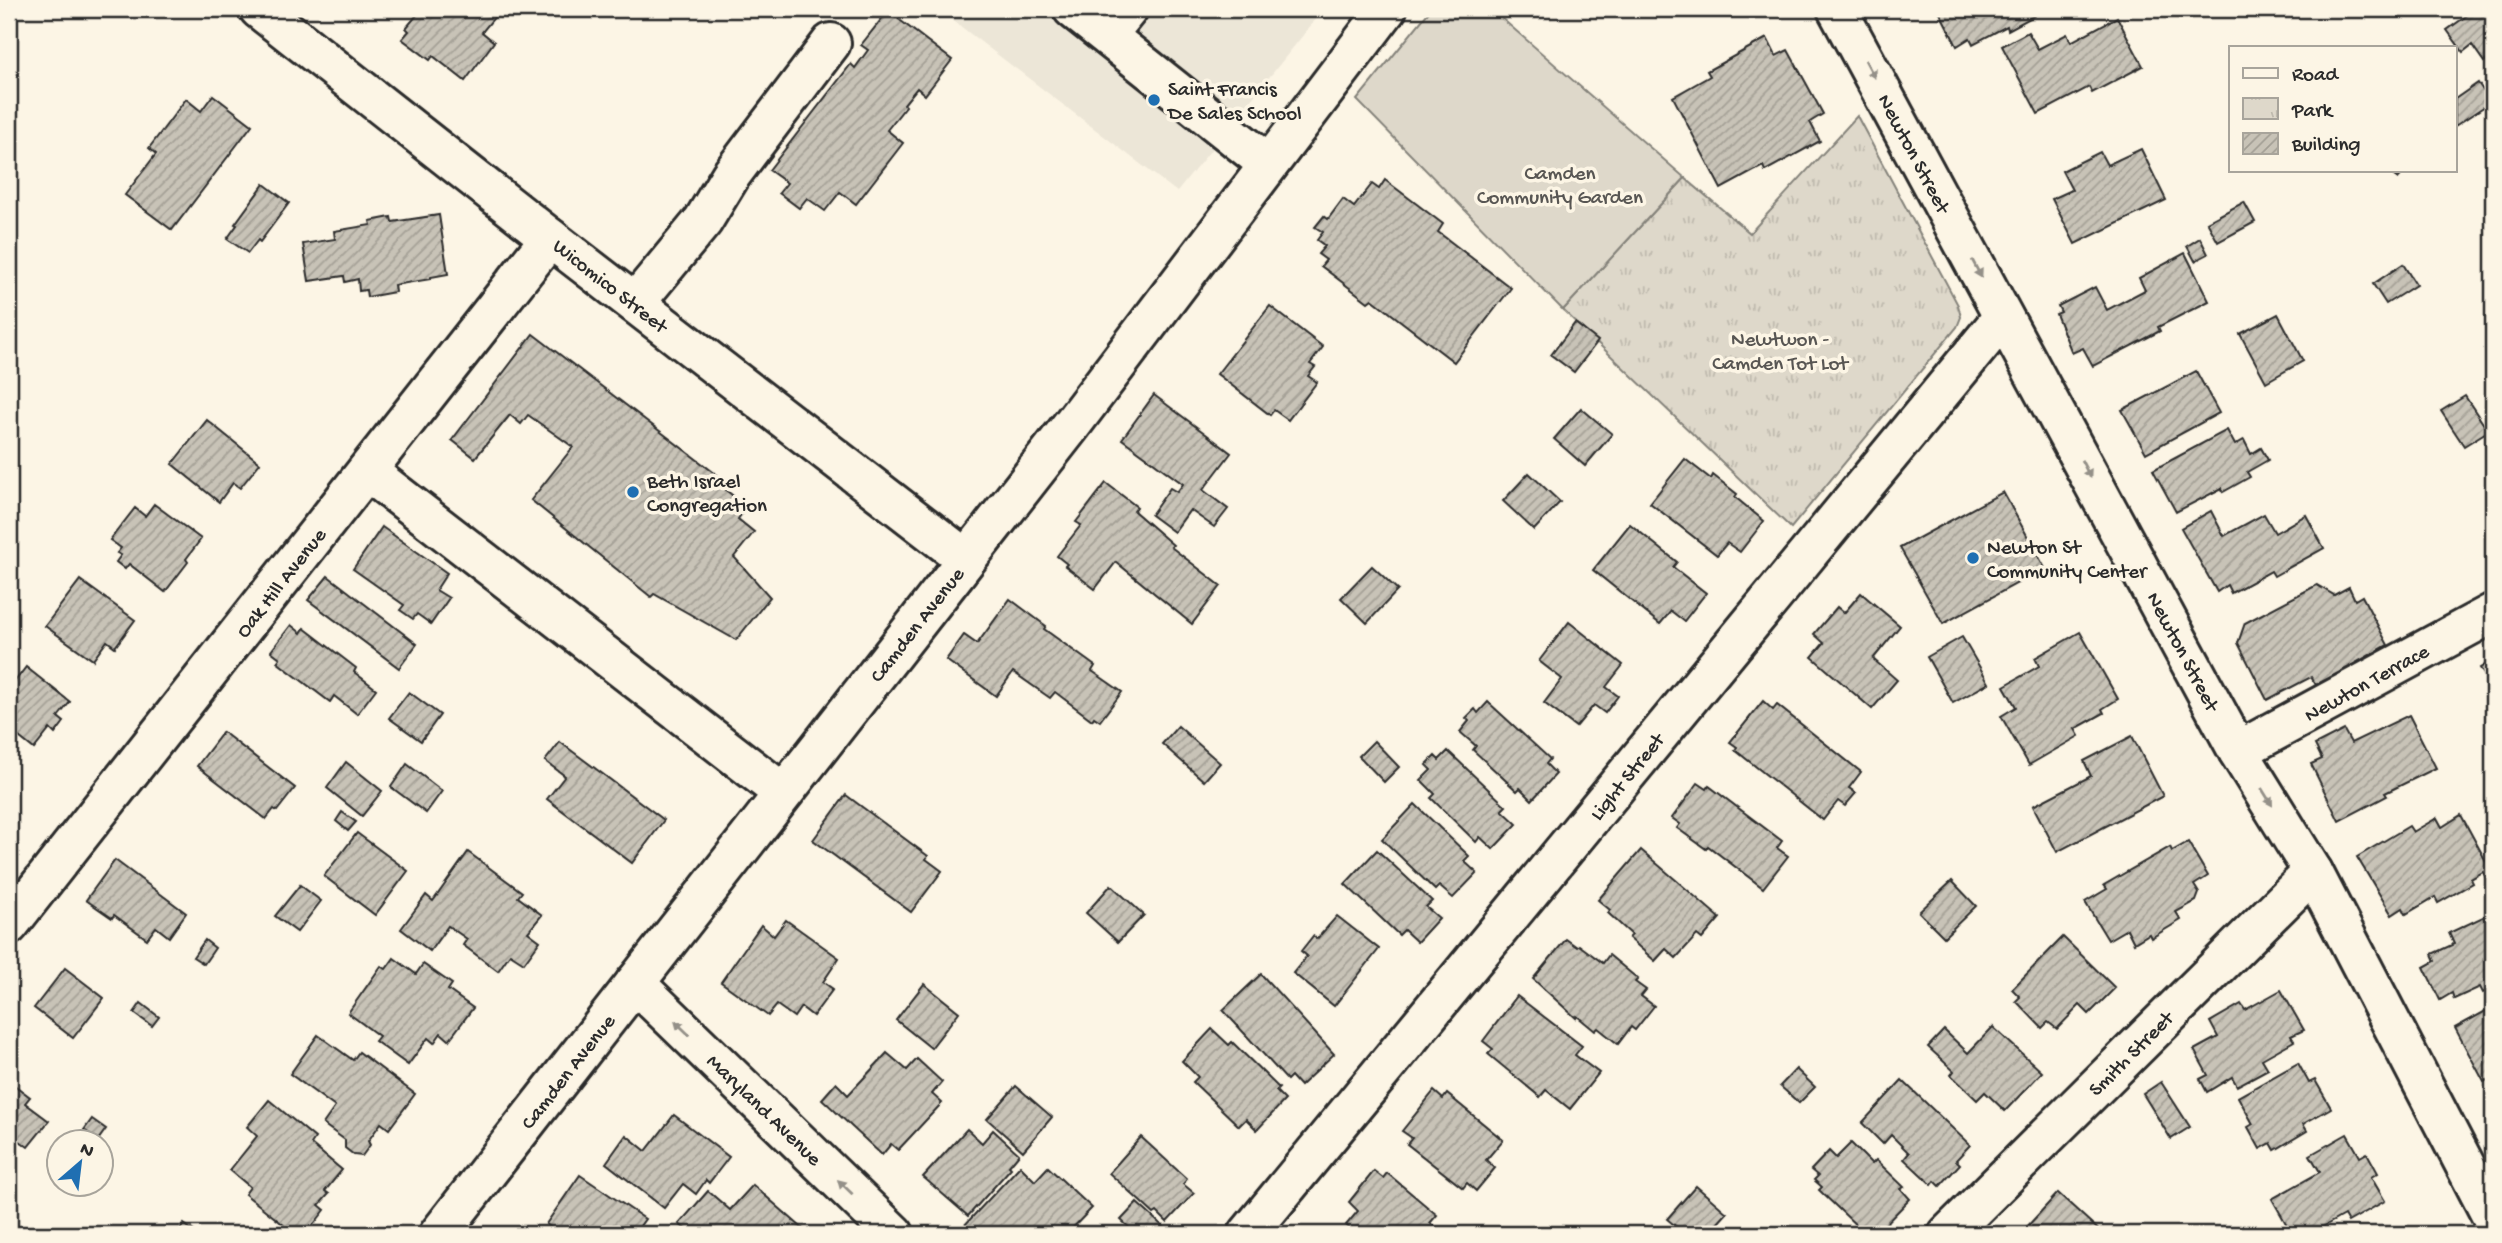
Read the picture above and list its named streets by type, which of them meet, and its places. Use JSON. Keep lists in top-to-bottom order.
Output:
{
  "streets": {
    "street": [
      "Newton Street",
      "Wicomico Street",
      "Oak Hill Avenue",
      "Camden Avenue",
      "Newton Terrace",
      "Light Street",
      "Smith Street",
      "Maryland Avenue"
    ]
  },
  "crossings": [
    ["Newton Street", "Newton Terrace"],
    ["Newton Street", "Light Street"],
    ["Newton Street", "Smith Street"],
    ["Wicomico Street", "Oak Hill Avenue"],
    ["Wicomico Street", "Camden Avenue"],
    ["Camden Avenue", "Maryland Avenue"]
  ],
  "one_way": ["Newton Street", "Maryland Avenue"],
  "parks": ["Camden Community Garden", "Newtwon - Camden Tot Lot"],
  "places": ["Saint Francis De Sales School", "Beth Israel Congregation", "Newton St Community Center"],
  "legend": ["Road", "Park", "Building"],
  "north": "top right"
}
